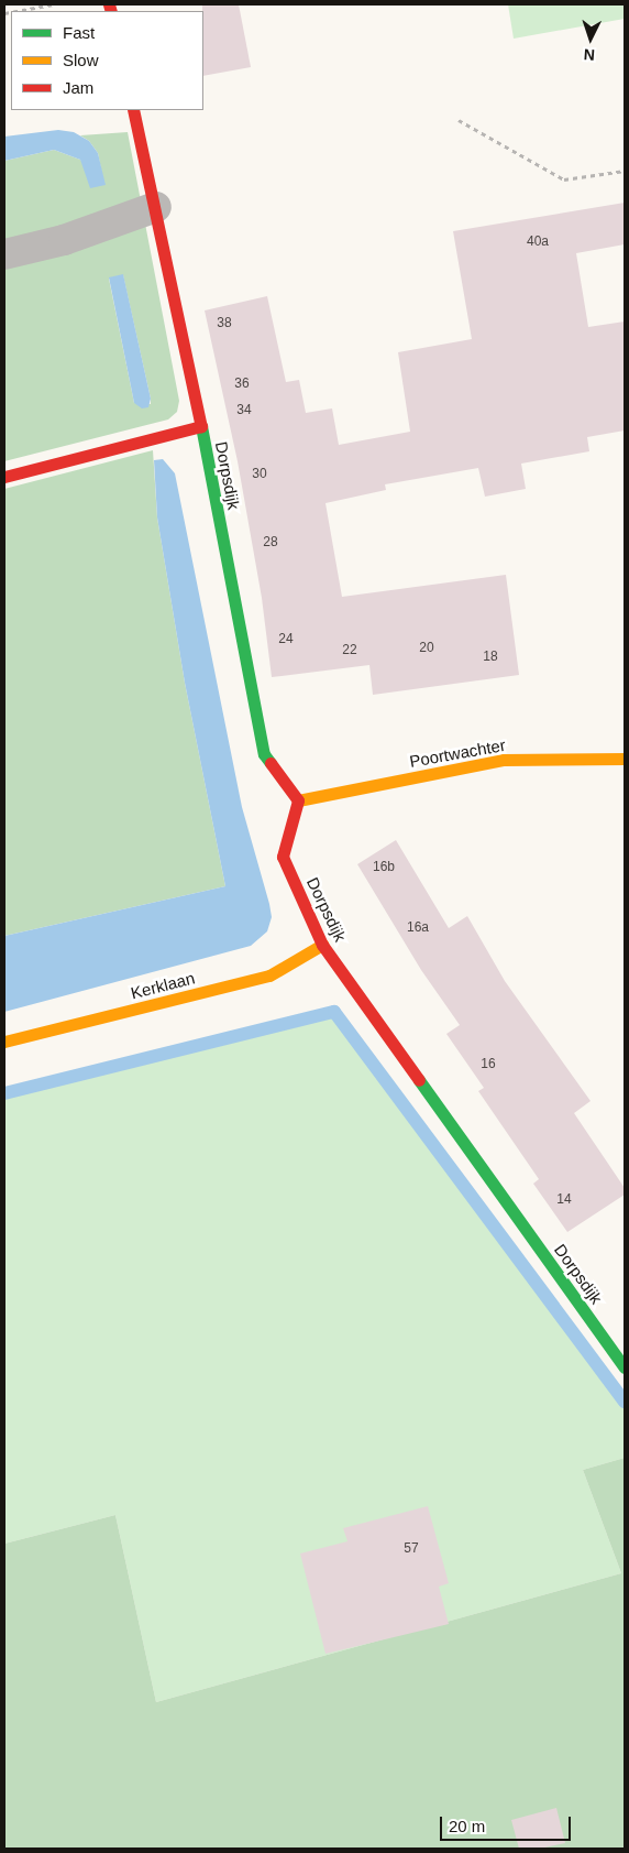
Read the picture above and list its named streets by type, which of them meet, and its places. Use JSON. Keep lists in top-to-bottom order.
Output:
{
  "streets": {
    "street": ["Dorpsdijk", "Poortwachter", "Kerklaan"]
  },
  "crossings": [
    ["Dorpsdijk", "Poortwachter"],
    ["Dorpsdijk", "Kerklaan"]
  ],
  "house_numbers": [
    "40a",
    "38",
    "36",
    "34",
    "30",
    "28",
    "24",
    "20",
    "22",
    "18",
    "16b",
    "16a",
    "16",
    "14",
    "57"
  ],
  "legend": ["Fast", "Slow", "Jam"],
  "scale_bar": "20 m",
  "north": "bottom"
}
